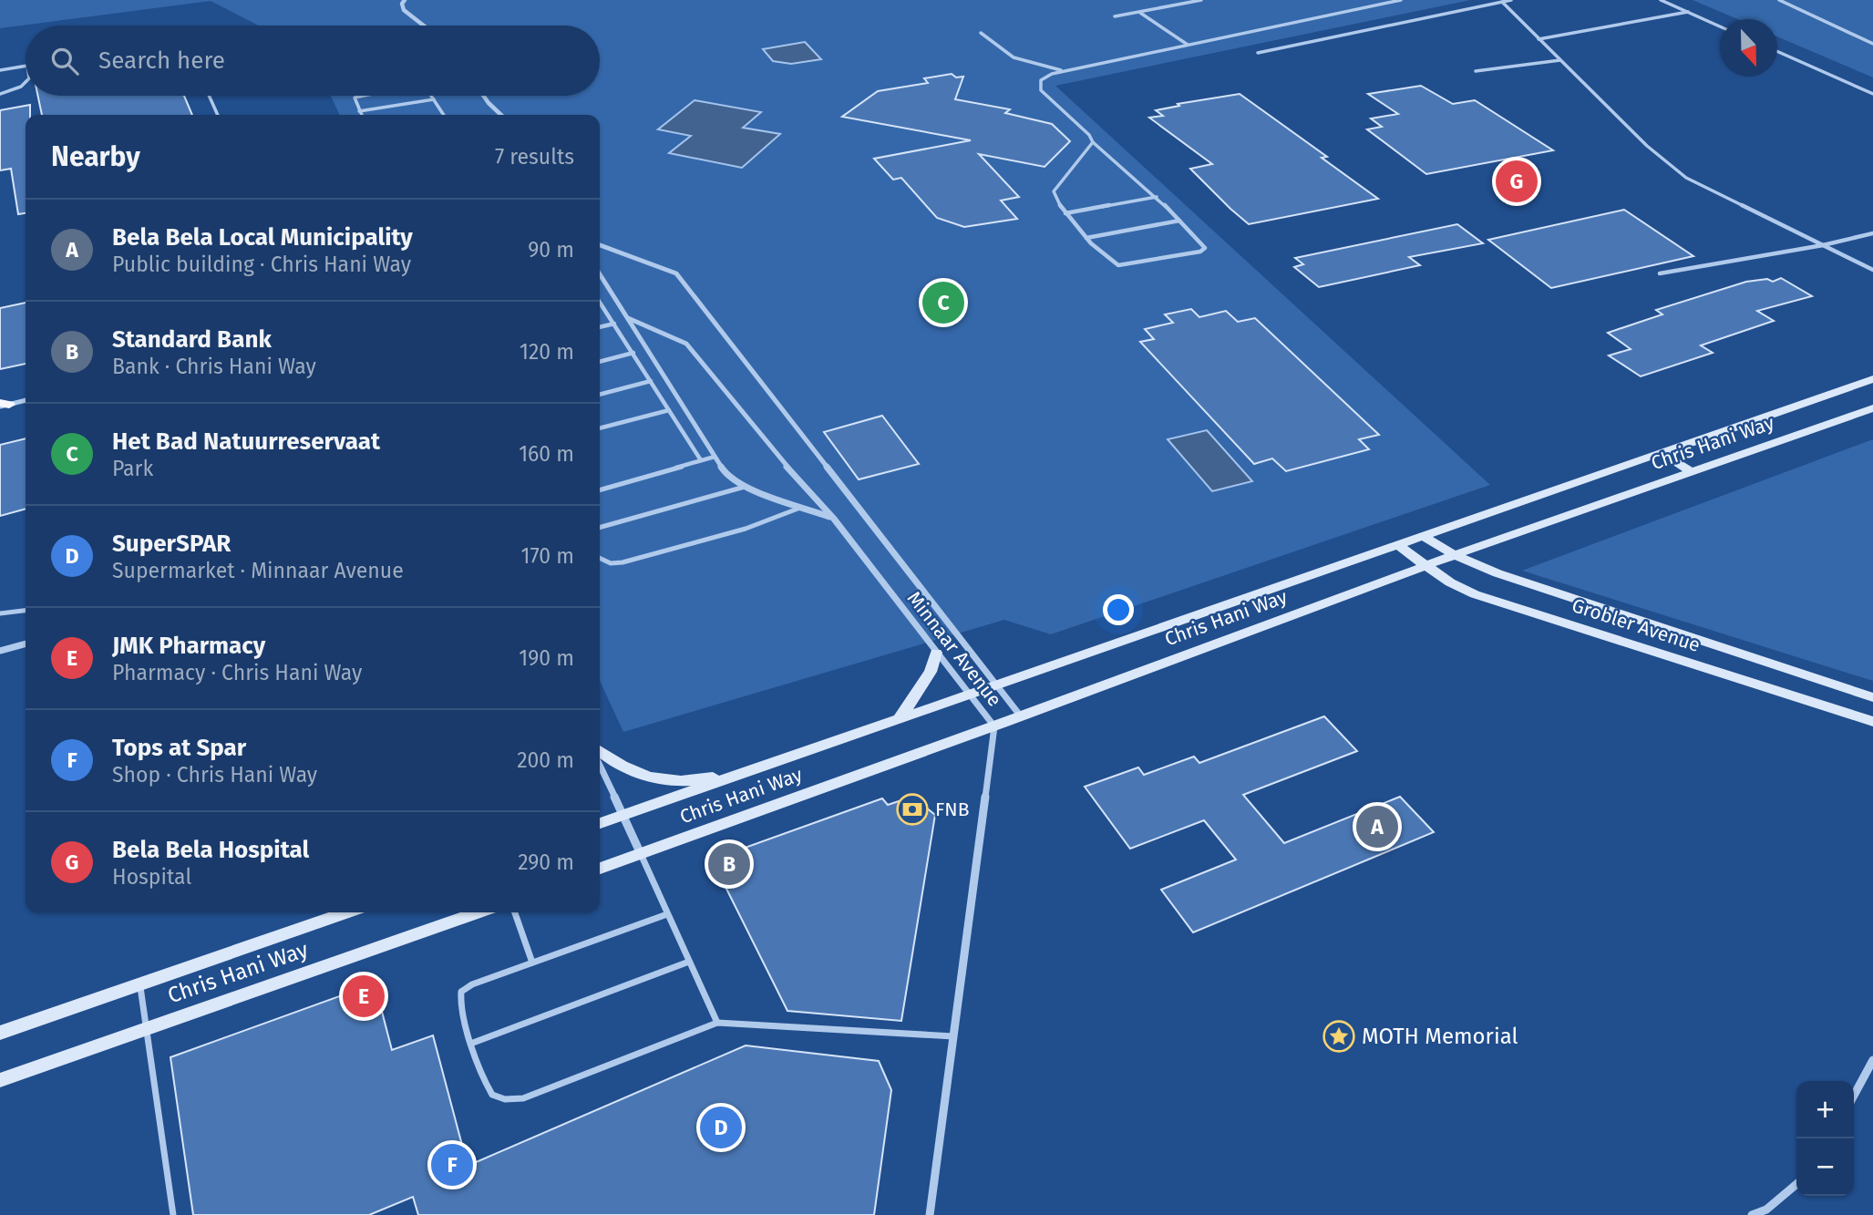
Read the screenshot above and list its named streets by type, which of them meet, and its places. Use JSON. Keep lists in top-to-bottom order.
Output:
{
  "streets": {
    "main road": ["Chris Hani Way", "Grobler Avenue"],
    "street": ["Minnaar Avenue"]
  },
  "crossings": [
    ["Chris Hani Way", "Grobler Avenue"],
    ["Chris Hani Way", "Minnaar Avenue"]
  ],
  "places": {
    "bank": ["FNB"],
    "place": ["MOTH Memorial"]
  },
  "north": "bottom",
  "page": {
    "search": "Search here",
    "heading": ["Nearby", "7 results"],
    "pins": [
      "G",
      "C",
      "A",
      "B",
      "E",
      "D",
      "F"
    ],
    "list": [
      {
        "mark": "A",
        "name": "Bela Bela Local Municipality",
        "note": "Public building · Chris Hani Way",
        "value": "90 m"
      },
      {
        "mark": "B",
        "name": "Standard Bank",
        "note": "Bank · Chris Hani Way",
        "value": "120 m"
      },
      {
        "mark": "C",
        "name": "Het Bad Natuurreservaat",
        "note": "Park",
        "value": "160 m"
      },
      {
        "mark": "D",
        "name": "SuperSPAR",
        "note": "Supermarket · Minnaar Avenue",
        "value": "170 m"
      },
      {
        "mark": "E",
        "name": "JMK Pharmacy",
        "note": "Pharmacy · Chris Hani Way",
        "value": "190 m"
      },
      {
        "mark": "F",
        "name": "Tops at Spar",
        "note": "Shop · Chris Hani Way",
        "value": "200 m"
      },
      {
        "mark": "G",
        "name": "Bela Bela Hospital",
        "note": "Hospital",
        "value": "290 m"
      }
    ],
    "map_buttons": ["+", "−"]
  }
}
